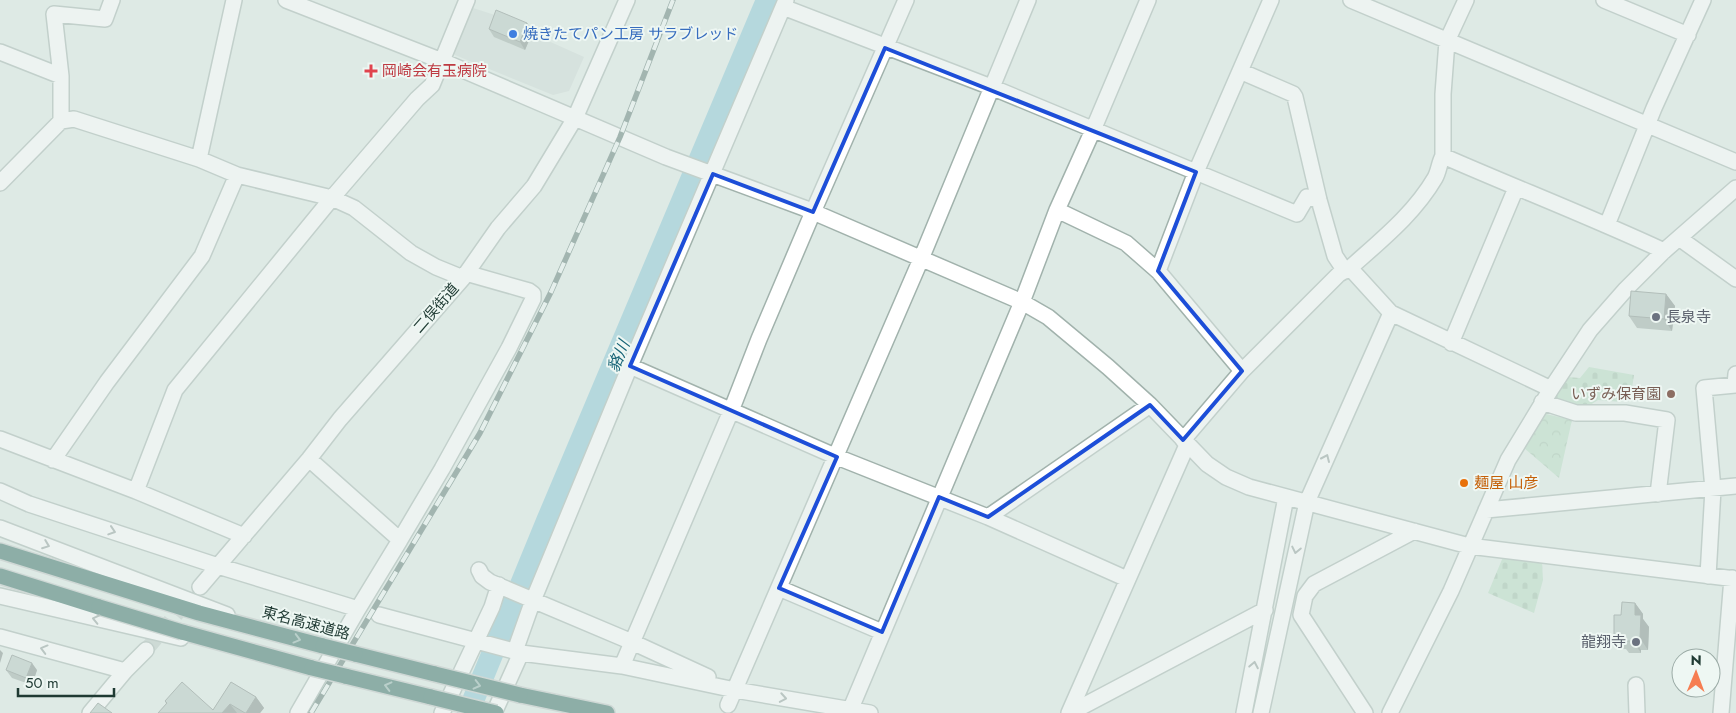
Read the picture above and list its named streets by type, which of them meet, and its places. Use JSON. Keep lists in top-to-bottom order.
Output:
{
  "streets": {
    "highway": ["東名高速道路"],
    "street": ["二俣街道"]
  },
  "water": ["貉川"],
  "places": {
    "other": [
      "焼きたてパン工房 サラブレッド",
      "長泉寺",
      "いずみ保育園",
      "麺屋 山彦",
      "龍翔寺"
    ],
    "health": ["岡崎会有玉病院"]
  },
  "scale_bar": "50 m",
  "north": "top"
}
